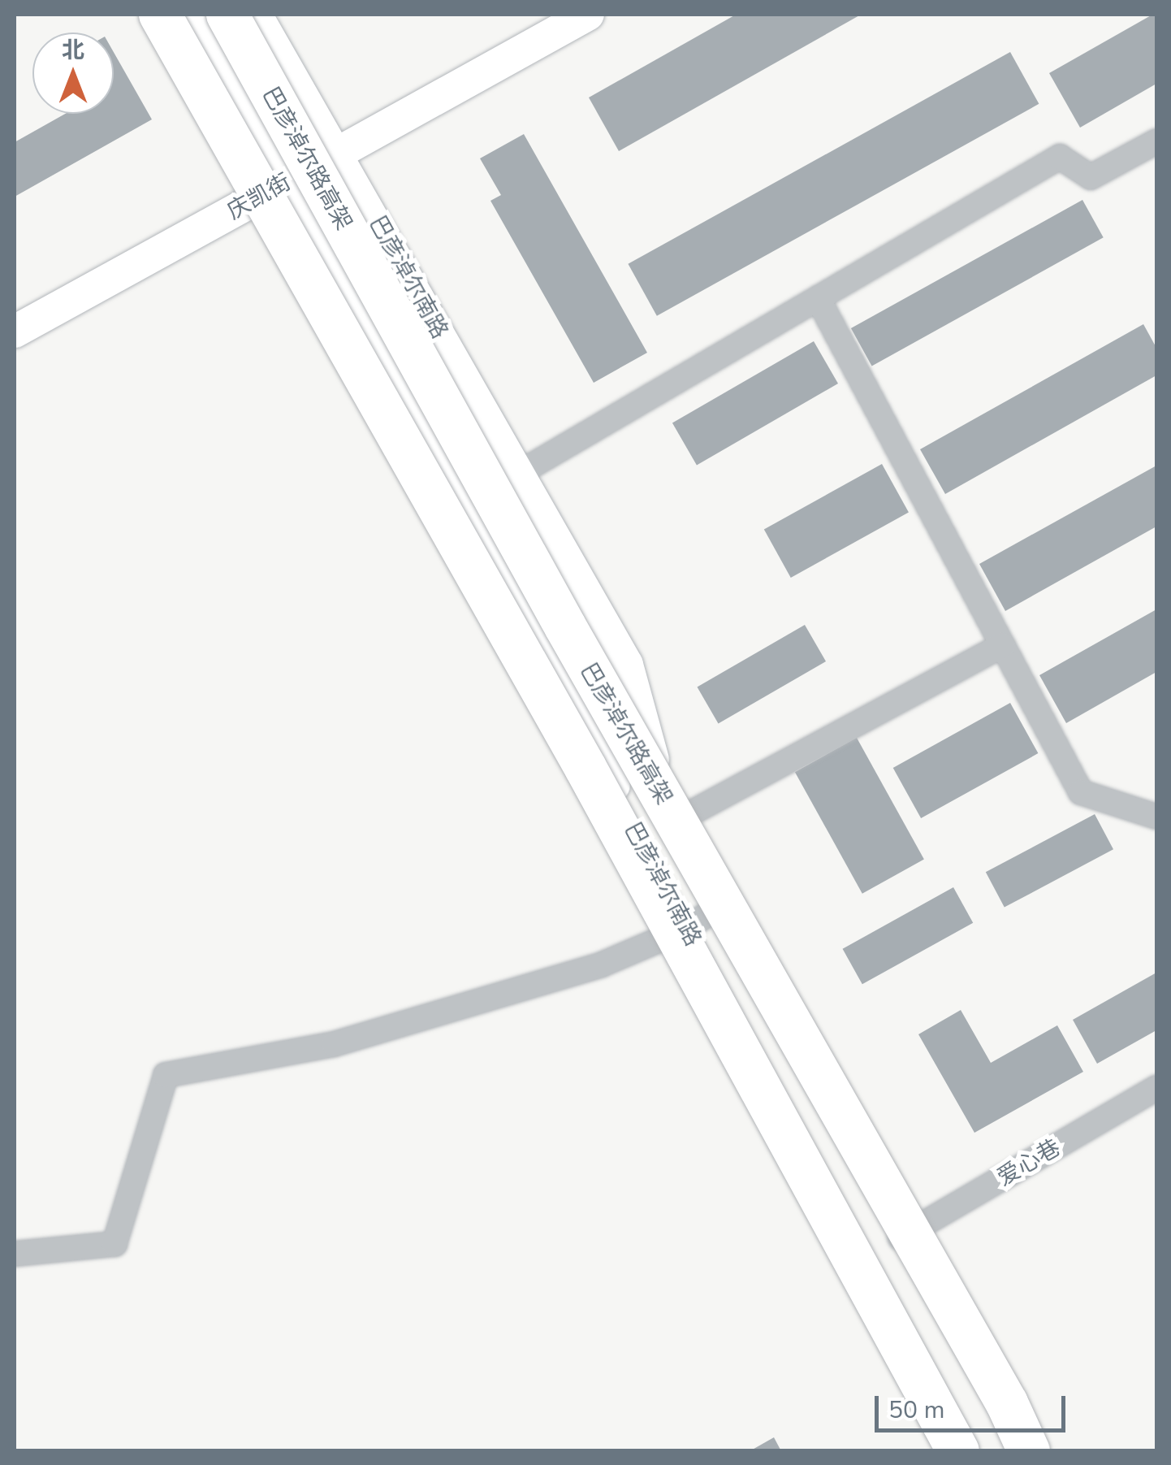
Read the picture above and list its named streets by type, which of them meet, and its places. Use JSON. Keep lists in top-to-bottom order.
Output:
{
  "streets": {
    "highway": ["巴彦淖尔路高架"],
    "main road": ["庆凯街", "巴彦淖尔南路"],
    "street": ["爱心巷"]
  },
  "crossings": [
    ["庆凯街", "巴彦淖尔南路"],
    ["巴彦淖尔南路", "爱心巷"]
  ],
  "scale_bar": "50 m",
  "north": "top"
}
